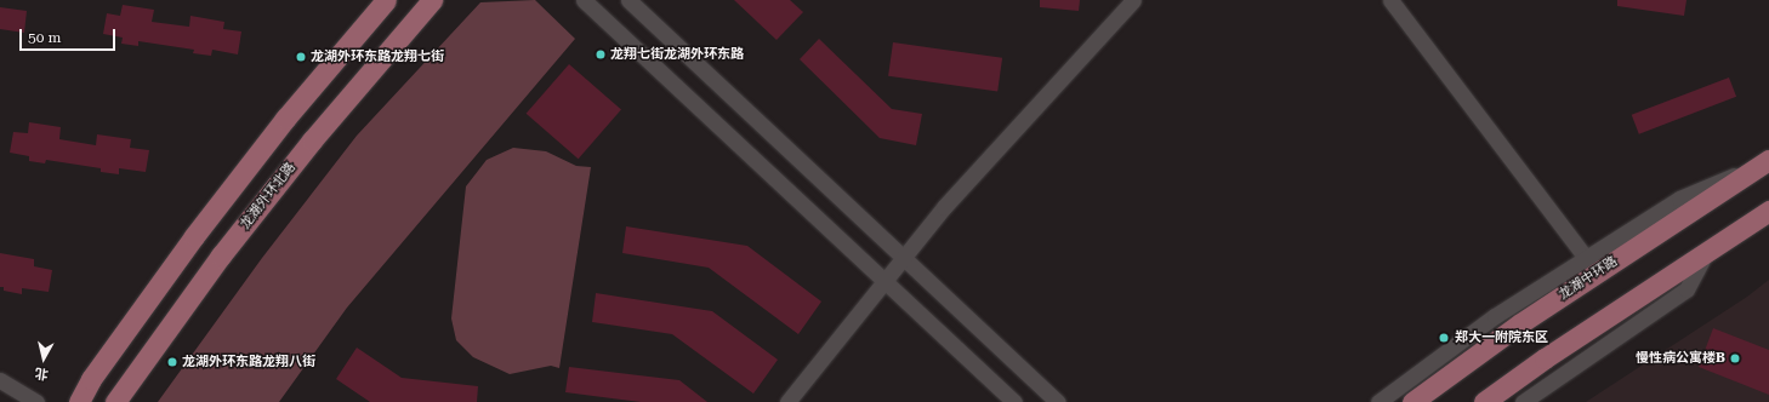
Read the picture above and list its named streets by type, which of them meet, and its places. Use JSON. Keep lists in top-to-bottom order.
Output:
{
  "streets": {
    "main road": ["龙湖外环北路", "龙湖中环路"]
  },
  "places": [
    "龙翔七街龙湖外环东路",
    "龙湖外环东路龙翔七街",
    "郑大一附院东区",
    "慢性病公寓楼B",
    "龙湖外环东路龙翔八街"
  ],
  "scale_bar": "50 m",
  "north": "bottom"
}
